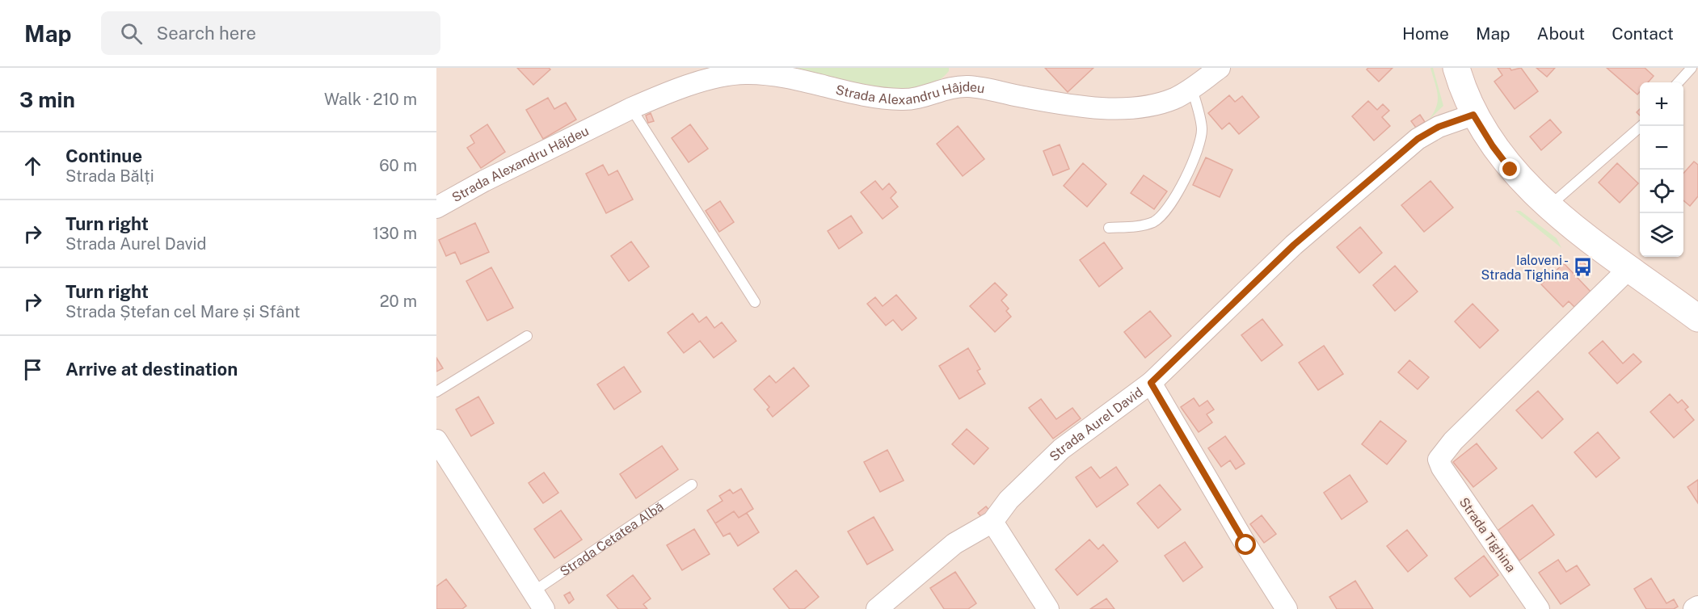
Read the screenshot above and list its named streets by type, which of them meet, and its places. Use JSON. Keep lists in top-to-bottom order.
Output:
{
  "streets": {
    "street": [
      "Strada Alexandru Hâjdeu",
      "Strada Aurel David",
      "Strada Tighina",
      "Strada Cetatea Albă"
    ]
  },
  "places": {
    "bus stop": ["Ialoveni - Strada Tighina"]
  },
  "page": {
    "header": "Map",
    "search": "Search here",
    "nav": [
      "Home",
      "Map",
      "About",
      "Contact"
    ],
    "heading": ["3 min", "Walk · 210 m"],
    "map_buttons": ["+", "−"],
    "list": [
      ["Continue", "Strada Bălți", "60 m"],
      ["Turn right", "Strada Aurel David", "130 m"],
      ["Turn right", "Strada Ștefan cel Mare și Sfânt", "20 m"],
      "Arrive at destination"
    ]
  }
}
